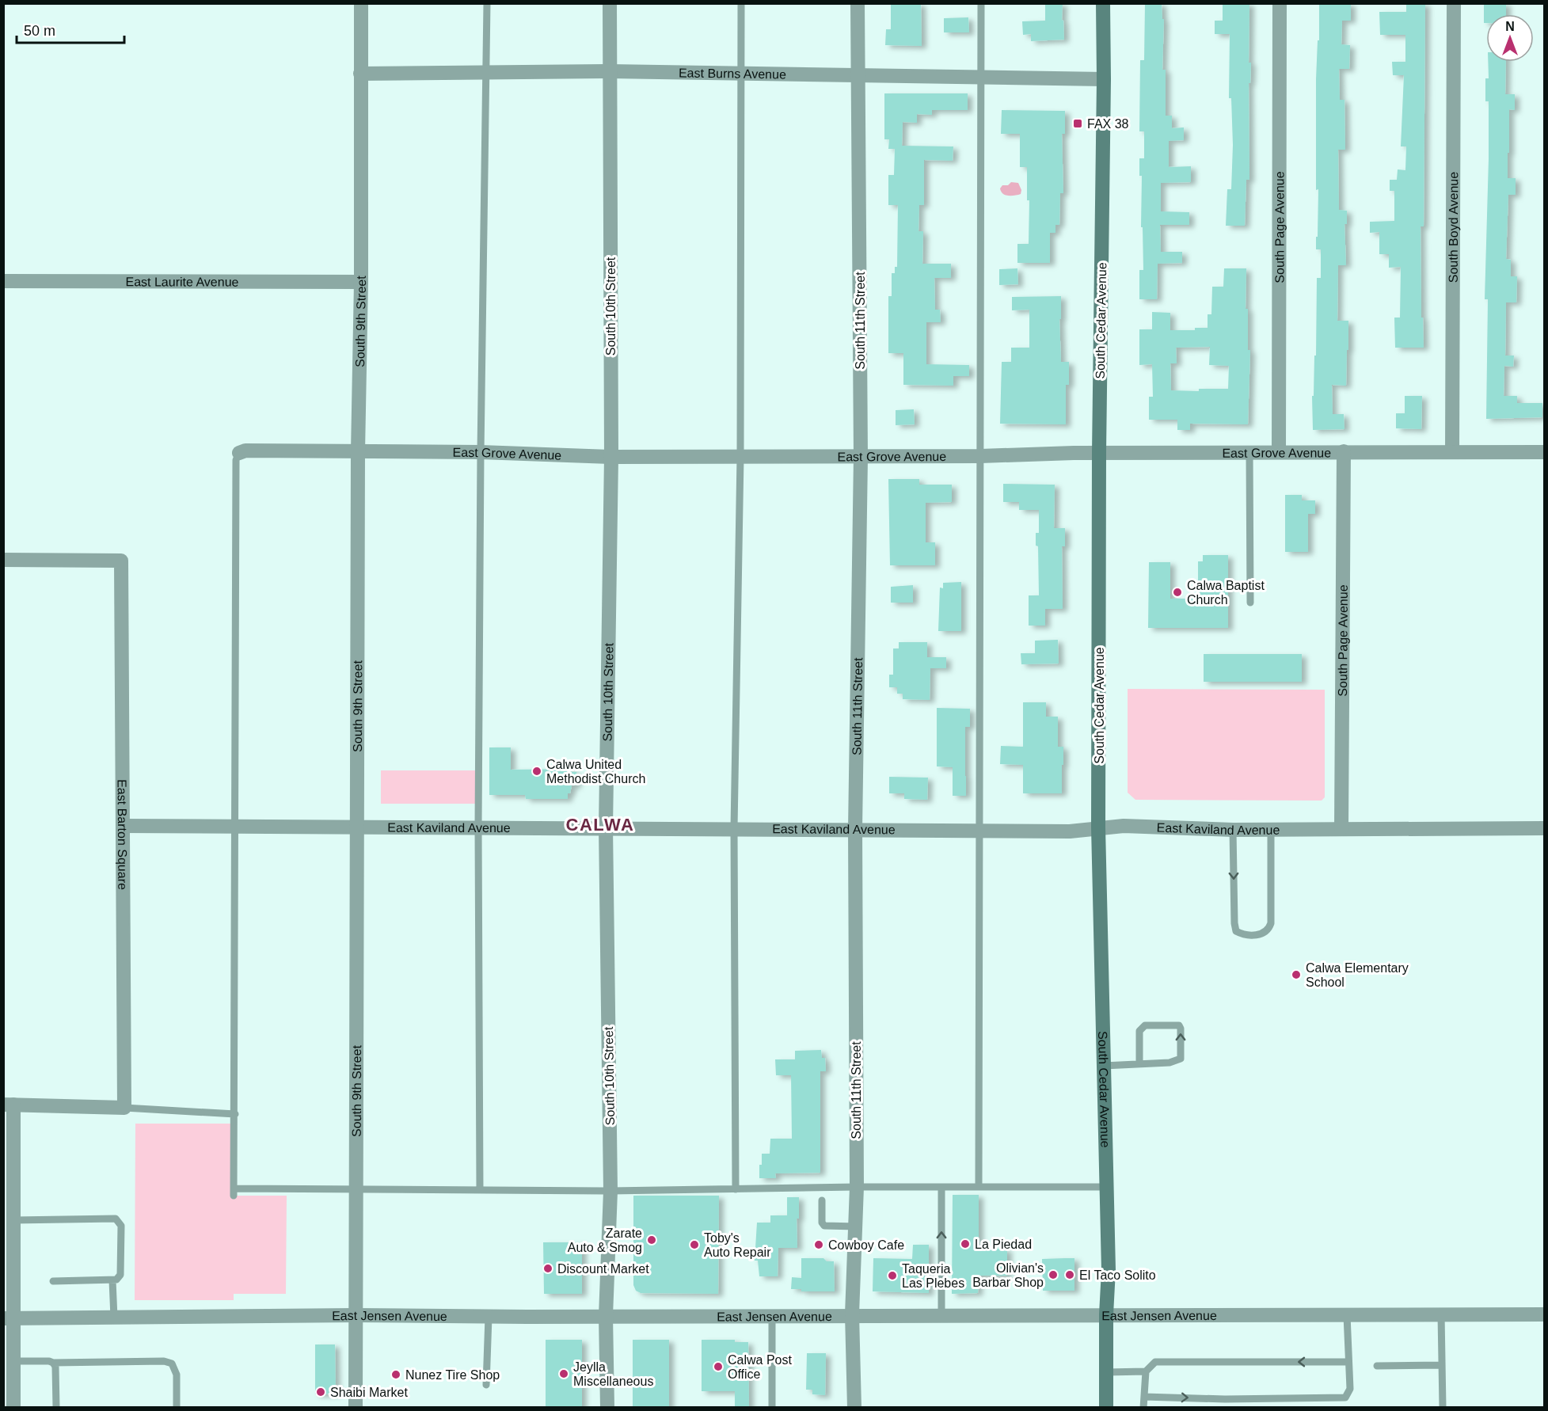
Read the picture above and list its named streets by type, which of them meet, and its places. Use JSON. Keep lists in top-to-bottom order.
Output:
{
  "streets": {
    "main road": ["South Cedar Avenue"],
    "street": [
      "East Burns Avenue",
      "South Page Avenue",
      "South Boyd Avenue",
      "East Laurite Avenue",
      "South 10th Street",
      "South 9th Street",
      "South 11th Street",
      "East Grove Avenue",
      "East Kaviland Avenue",
      "East Barton Square",
      "East Jensen Avenue"
    ]
  },
  "crossings": [
    ["East Burns Avenue", "South 10th Street"],
    ["East Burns Avenue", "South 9th Street"],
    ["East Burns Avenue", "South 11th Street"],
    ["East Burns Avenue", "South Cedar Avenue"],
    ["South Page Avenue", "East Grove Avenue"],
    ["South Page Avenue", "East Kaviland Avenue"],
    ["South Boyd Avenue", "East Grove Avenue"],
    ["East Laurite Avenue", "South 9th Street"],
    ["South 10th Street", "East Grove Avenue"],
    ["South 10th Street", "East Kaviland Avenue"],
    ["South 10th Street", "East Jensen Avenue"],
    ["South 9th Street", "East Grove Avenue"],
    ["South 9th Street", "East Kaviland Avenue"],
    ["South 9th Street", "East Jensen Avenue"],
    ["South 11th Street", "East Grove Avenue"],
    ["South 11th Street", "East Kaviland Avenue"],
    ["South 11th Street", "East Jensen Avenue"],
    ["South Cedar Avenue", "East Grove Avenue"],
    ["South Cedar Avenue", "East Kaviland Avenue"],
    ["South Cedar Avenue", "East Jensen Avenue"],
    ["East Kaviland Avenue", "East Barton Square"]
  ],
  "districts": ["CALWA"],
  "places": {
    "transit": ["FAX 38"],
    "other": [
      "Calwa Baptist Church",
      "Calwa United Methodist Church",
      "Calwa Elementary School",
      "Zarate Auto & Smog",
      "La Piedad",
      "Toby's Auto Repair",
      "Cowboy Cafe",
      "Discount Market",
      "Olivian's Barbar Shop",
      "El Taco Solito",
      "Taqueria Las Plebes",
      "Calwa Post Office",
      "Jeylla Miscellaneous",
      "Nunez Tire Shop",
      "Shaibi Market"
    ]
  },
  "scale_bar": "50 m",
  "north": "top"
}
